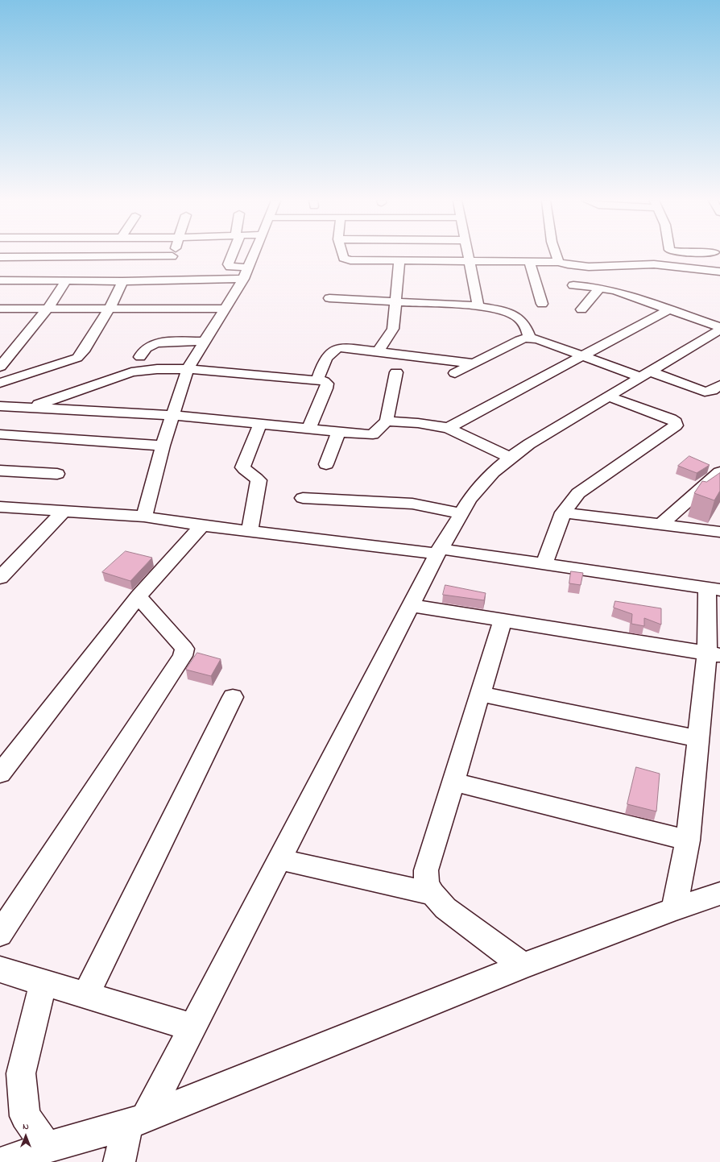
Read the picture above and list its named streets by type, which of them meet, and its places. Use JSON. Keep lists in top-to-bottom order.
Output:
{
  "north": "top"
}
